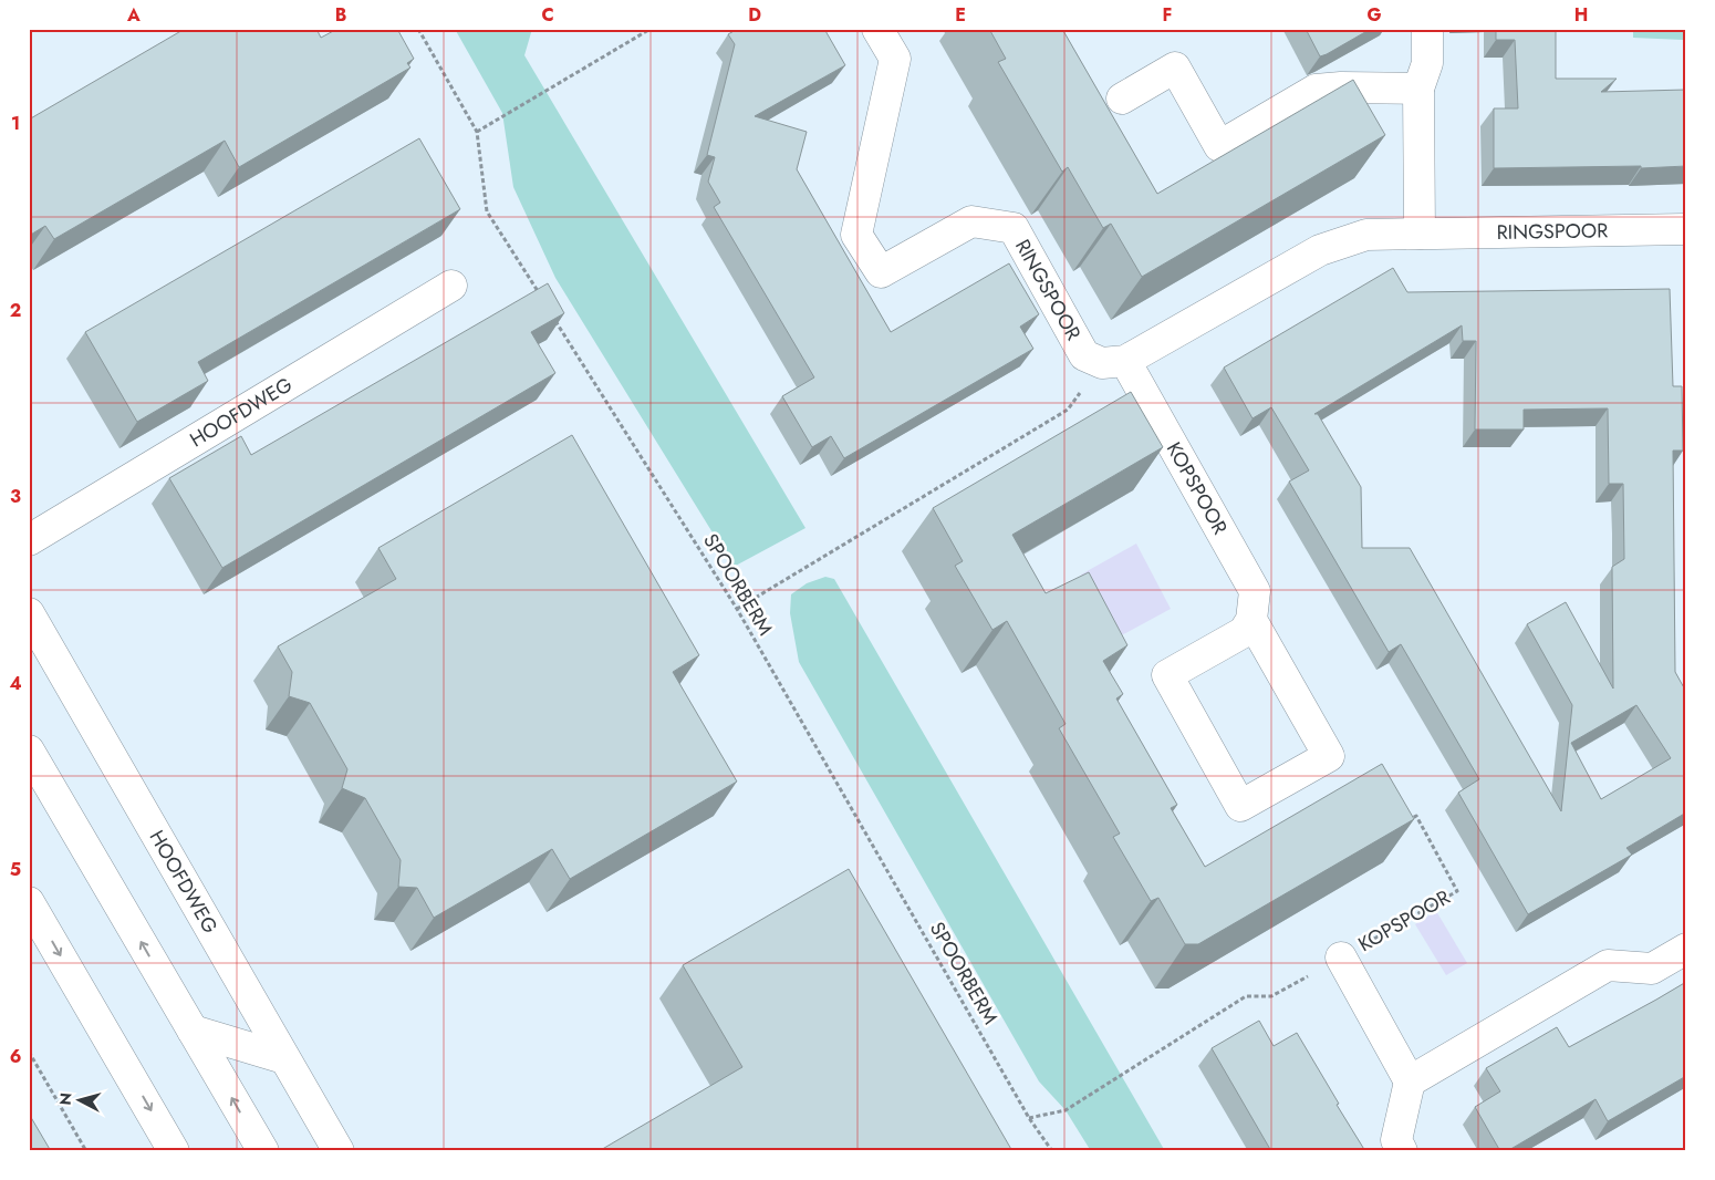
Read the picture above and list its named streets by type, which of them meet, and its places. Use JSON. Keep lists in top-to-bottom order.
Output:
{
  "streets": {
    "street": ["RINGSPOOR", "HOOFDWEG", "KOPSPOOR"],
    "path": ["SPOORBERM"]
  },
  "crossings": [
    ["RINGSPOOR", "KOPSPOOR"]
  ],
  "north": "left",
  "grid": {
    "columns": [
      "A",
      "B",
      "C",
      "D",
      "E",
      "F",
      "G",
      "H"
    ],
    "rows": [
      "1",
      "2",
      "3",
      "4",
      "5",
      "6"
    ]
  }
}
